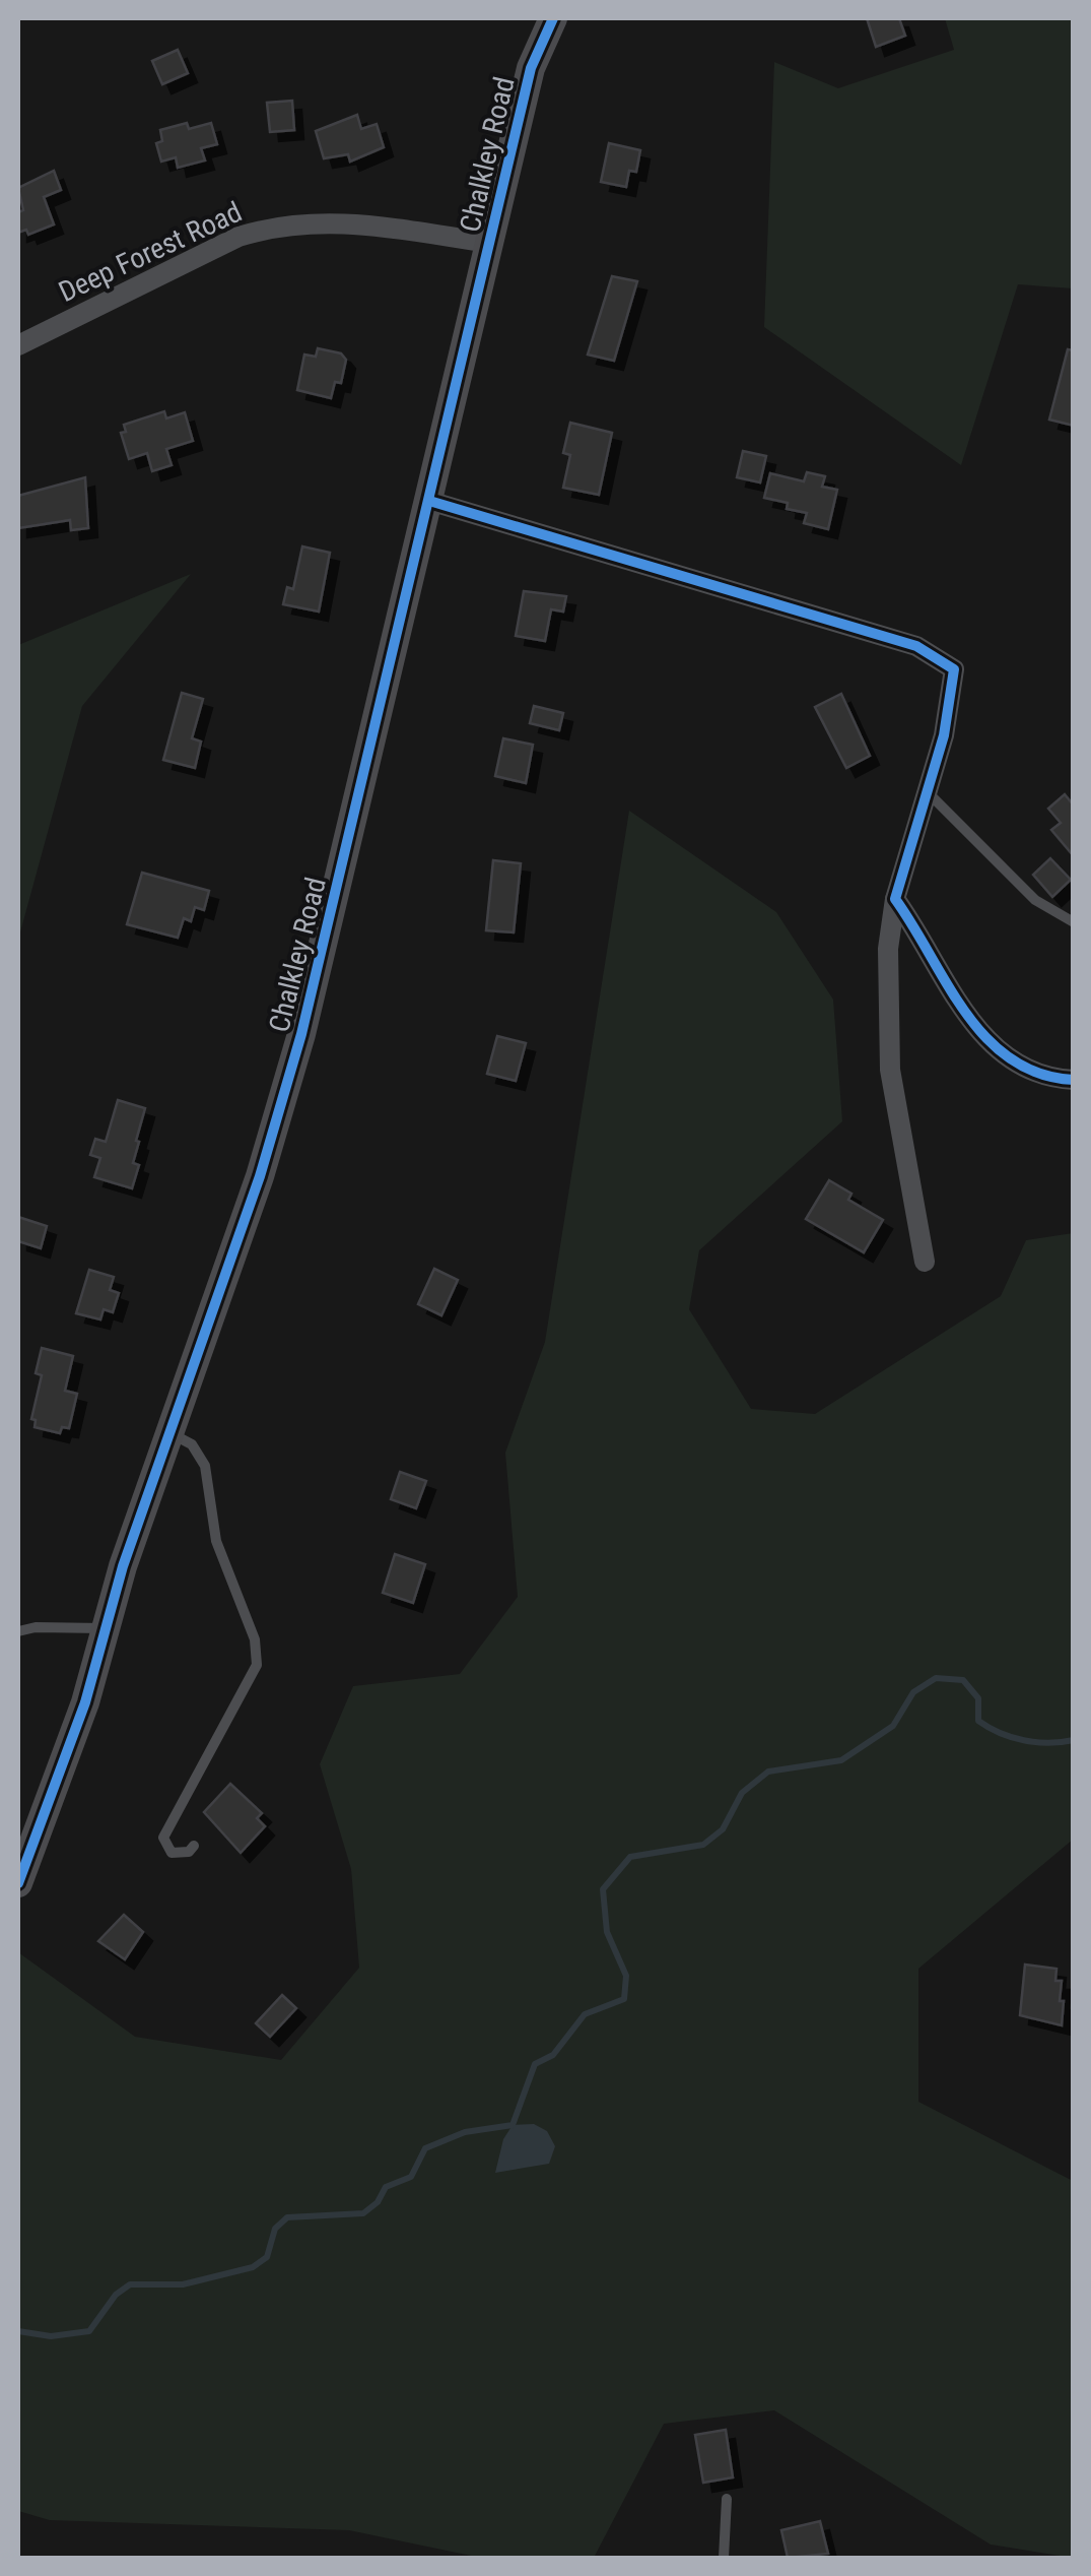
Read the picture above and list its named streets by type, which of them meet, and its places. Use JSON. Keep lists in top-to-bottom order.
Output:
{
  "streets": {
    "street": ["Chalkley Road", "Deep Forest Road"]
  },
  "crossings": [
    ["Chalkley Road", "Deep Forest Road"]
  ]
}
